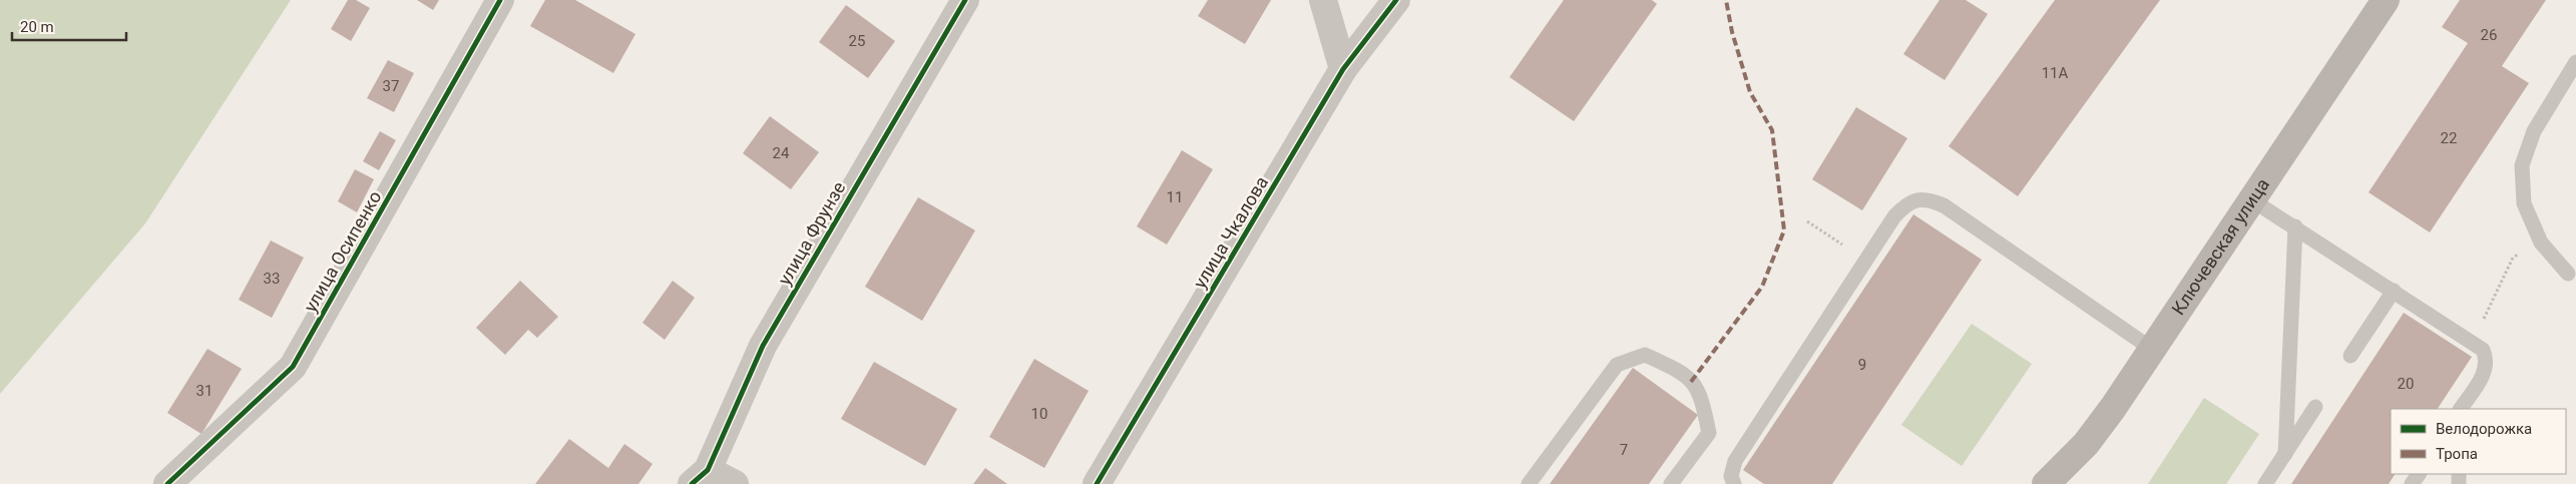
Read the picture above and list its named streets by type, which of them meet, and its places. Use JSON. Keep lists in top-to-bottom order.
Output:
{
  "streets": {
    "main road": ["Ключевская улица"],
    "street": ["улица Чкалова", "улица Фрунзе", "улица Осипенко"]
  },
  "house_numbers": [
    "26",
    "25",
    "11А",
    "37",
    "22",
    "24",
    "11",
    "33",
    "9",
    "20",
    "31",
    "10",
    "7"
  ],
  "legend": ["Велодорожка", "Тропа"],
  "scale_bar": "20 m"
}
